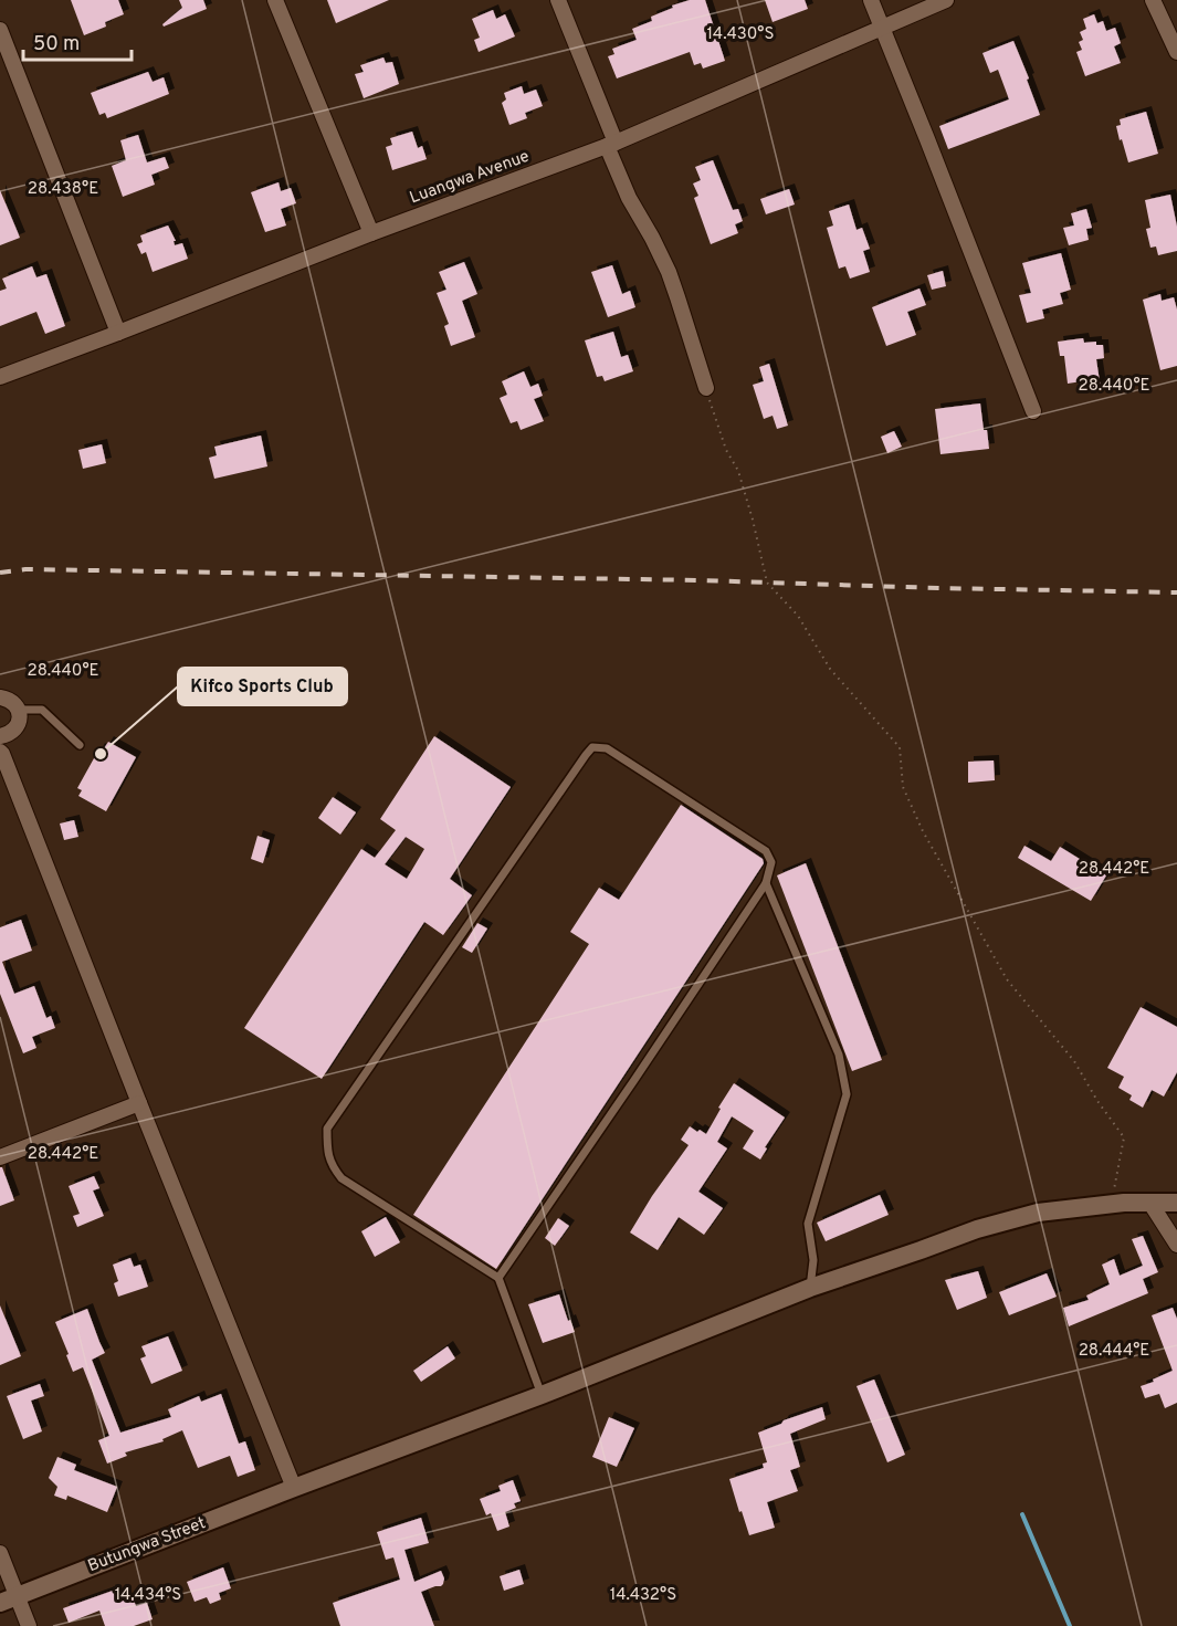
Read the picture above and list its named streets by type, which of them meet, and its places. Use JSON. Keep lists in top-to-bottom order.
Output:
{
  "streets": {
    "main road": ["Butungwa Street"],
    "street": ["Luangwa Avenue"]
  },
  "places": ["Kifco Sports Club"],
  "scale_bar": "50 m",
  "coordinates": [
    "14.430°S",
    "28.438°E",
    "28.440°E",
    "28.442°E",
    "28.444°E",
    "14.434°S",
    "14.432°S"
  ]
}
